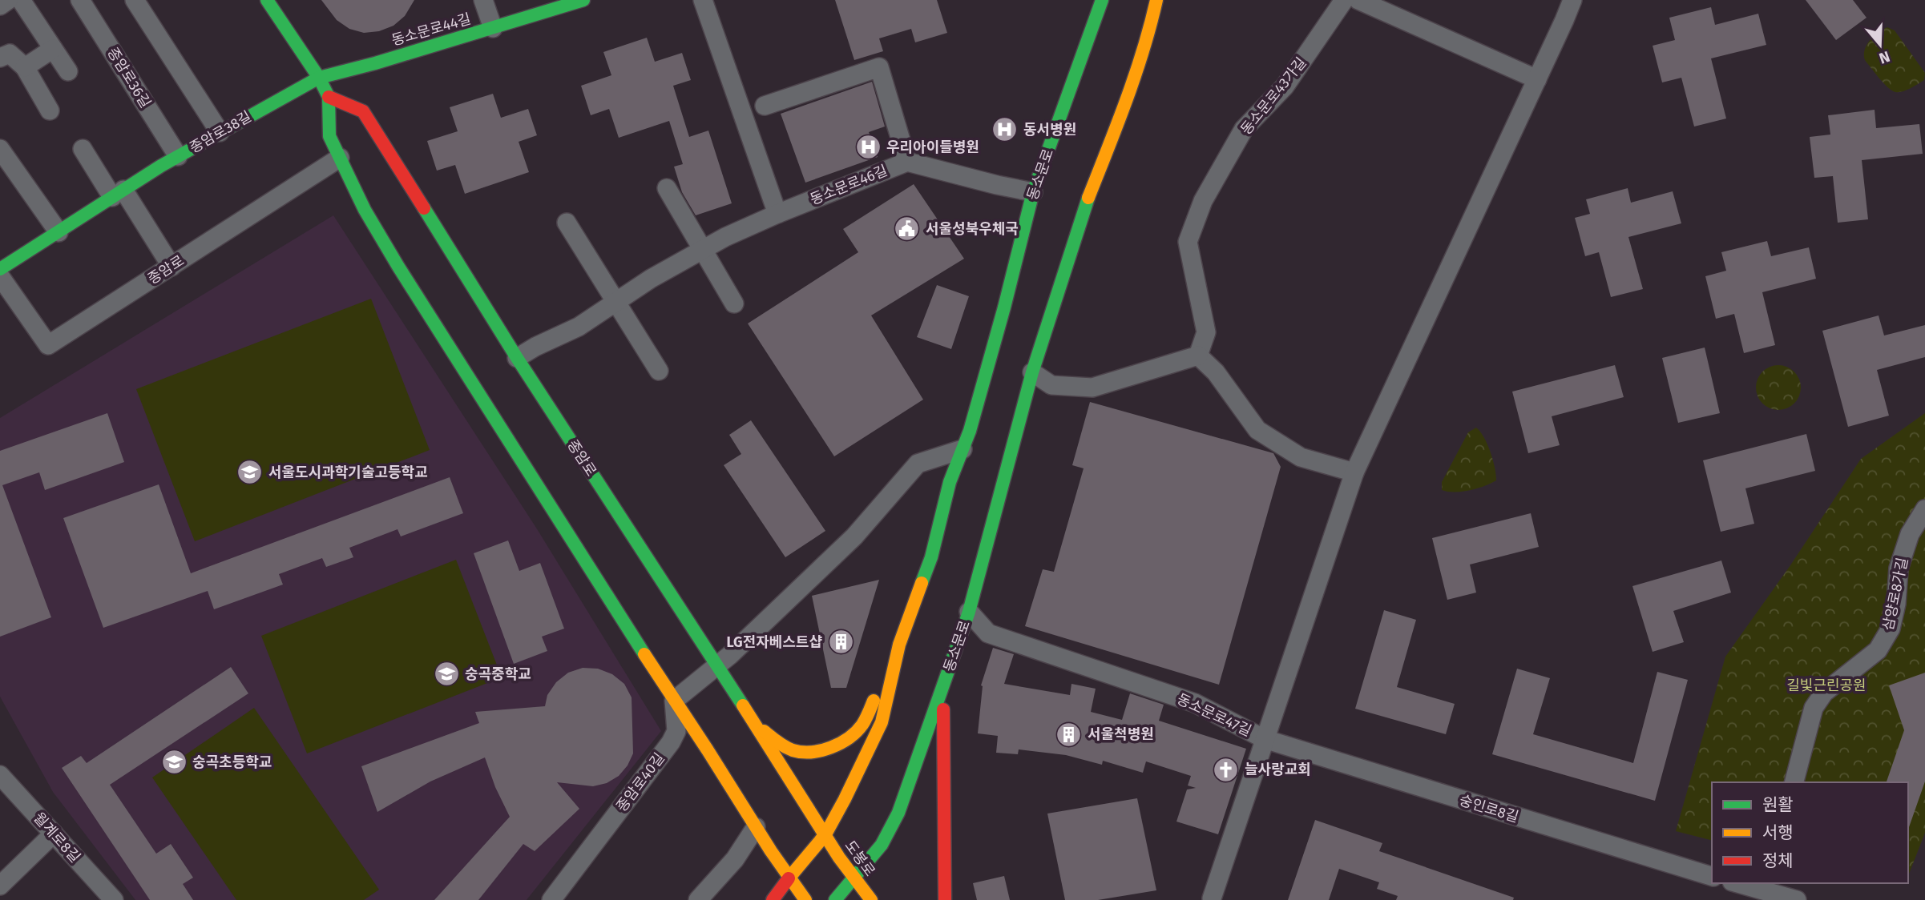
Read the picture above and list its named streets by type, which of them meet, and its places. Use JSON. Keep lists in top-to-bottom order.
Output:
{
  "streets": {
    "main road": [
      "동소문로44길",
      "종암로38길",
      "동소문로",
      "종암로",
      "도봉로"
    ],
    "street": [
      "종암로36길",
      "동소문로43가길",
      "동소문로46길",
      "삼양로8가길",
      "동소문로47길",
      "종암로40길",
      "숭인로8길",
      "월계로8길"
    ]
  },
  "crossings": [
    ["동소문로44길", "종암로38길"],
    ["종암로36길", "종암로38길"],
    ["종암로38길", "종암로"],
    ["동소문로", "종암로"],
    ["동소문로", "동소문로47길"],
    ["동소문로", "도봉로"],
    ["동소문로46길", "종암로"],
    ["종암로", "도봉로"],
    ["동소문로47길", "숭인로8길"]
  ],
  "parks": ["길빛근린공원"],
  "places": {
    "hospital": ["동서병원", "우리아이들병원"],
    "public building": ["서울성북우체국"],
    "school or university": ["서울도시과학기술고등학교", "숭곡중학교", "숭곡초등학교"],
    "building": ["LG전자베스트샵", "서울척병원"],
    "church": ["늘사랑교회"]
  },
  "legend": ["원활", "서행", "정체"],
  "north": "bottom"
}
